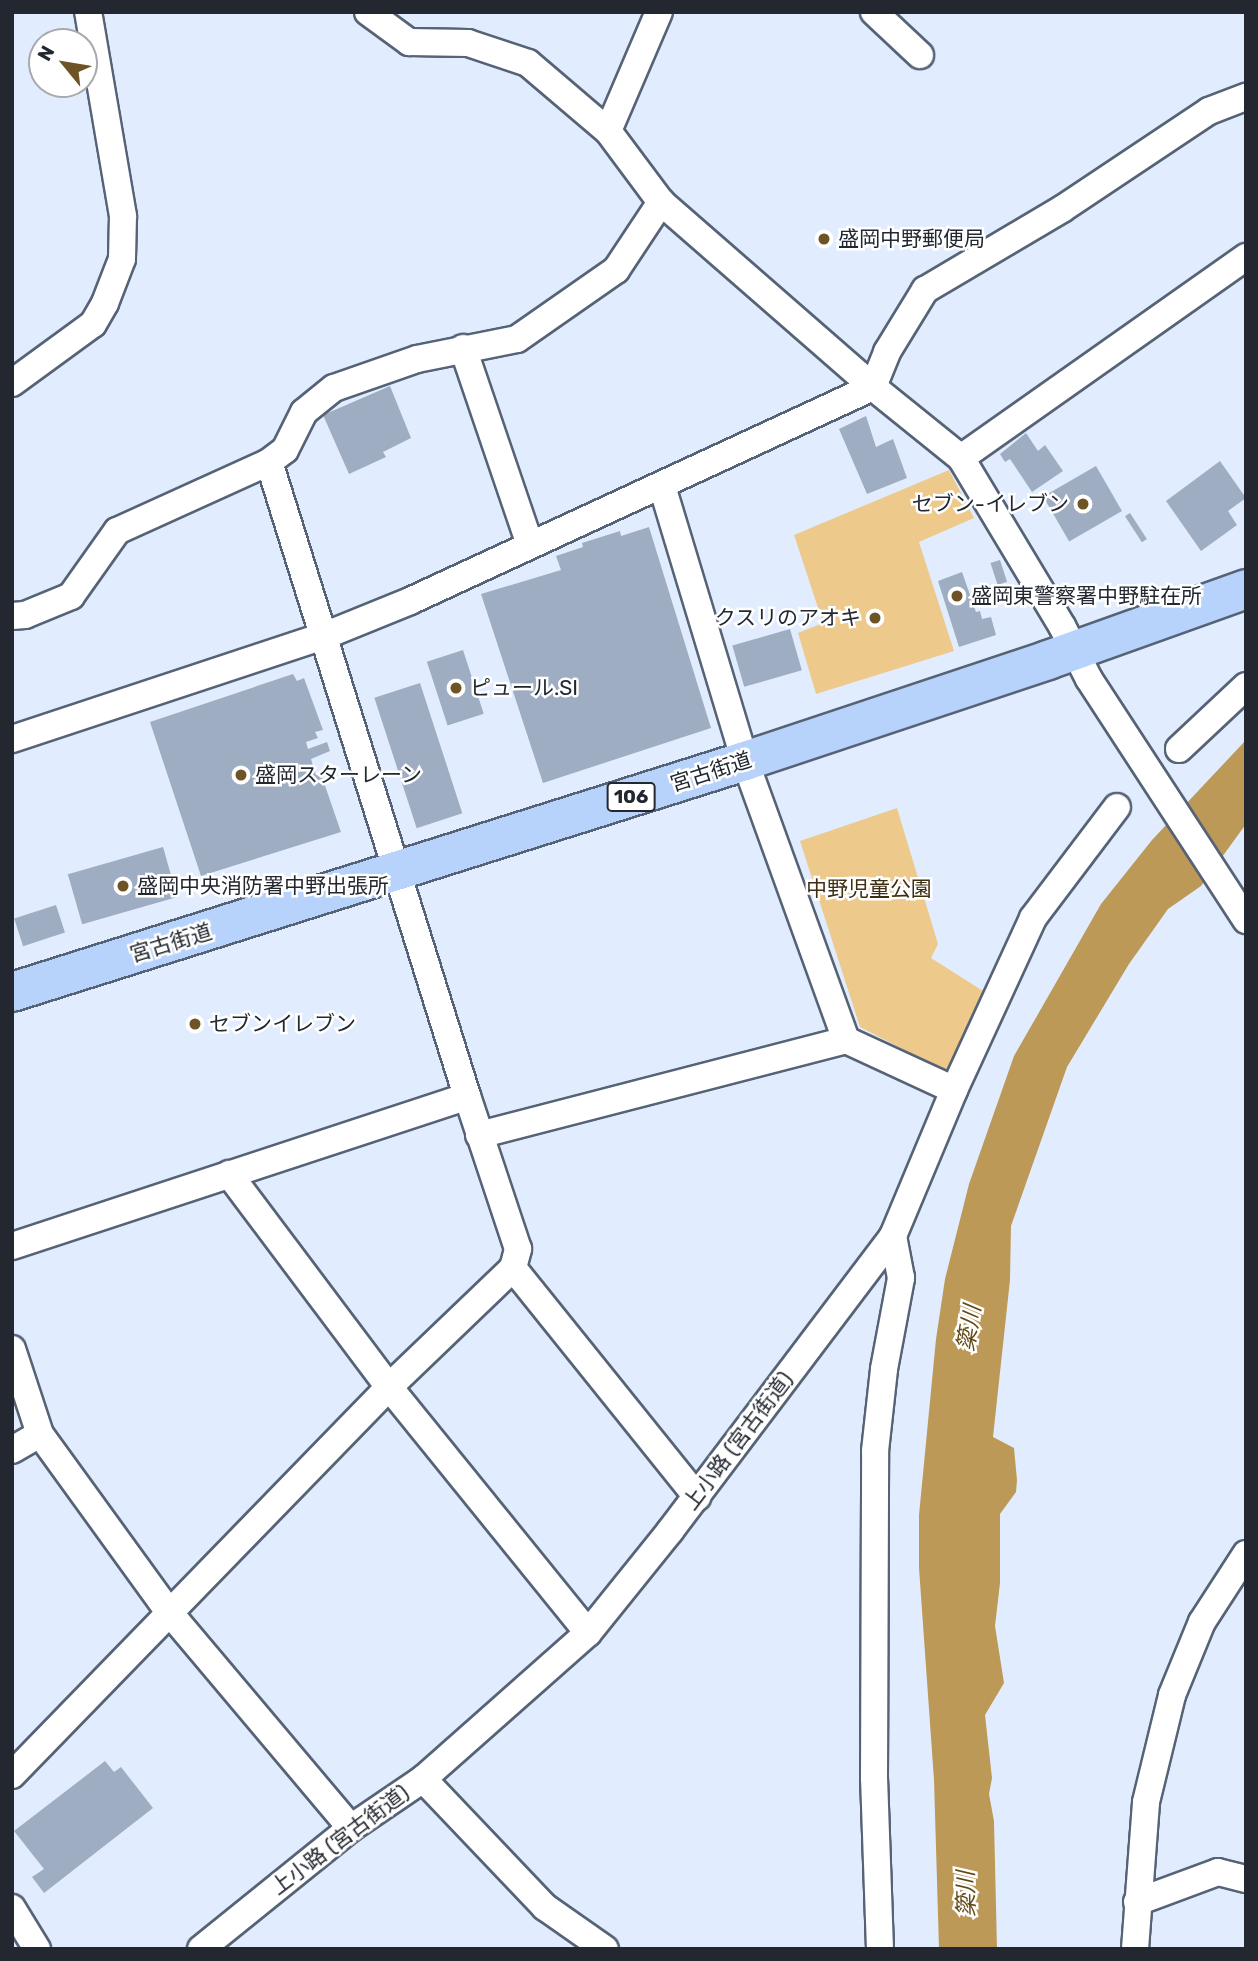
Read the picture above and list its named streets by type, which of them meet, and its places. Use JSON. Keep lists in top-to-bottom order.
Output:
{
  "streets": {
    "highway": ["宮古街道", "106"],
    "street": ["上小路 (宮古街道)"]
  },
  "water": ["簗川"],
  "parks": ["中野児童公園"],
  "places": [
    "盛岡中野郵便局",
    "セブン-イレブン",
    "盛岡東警察署中野駐在所",
    "クスリのアオキ",
    "ピュール.SI",
    "盛岡スターレーン",
    "盛岡中央消防署中野出張所",
    "セブンイレブン"
  ],
  "north": "top left"
}
